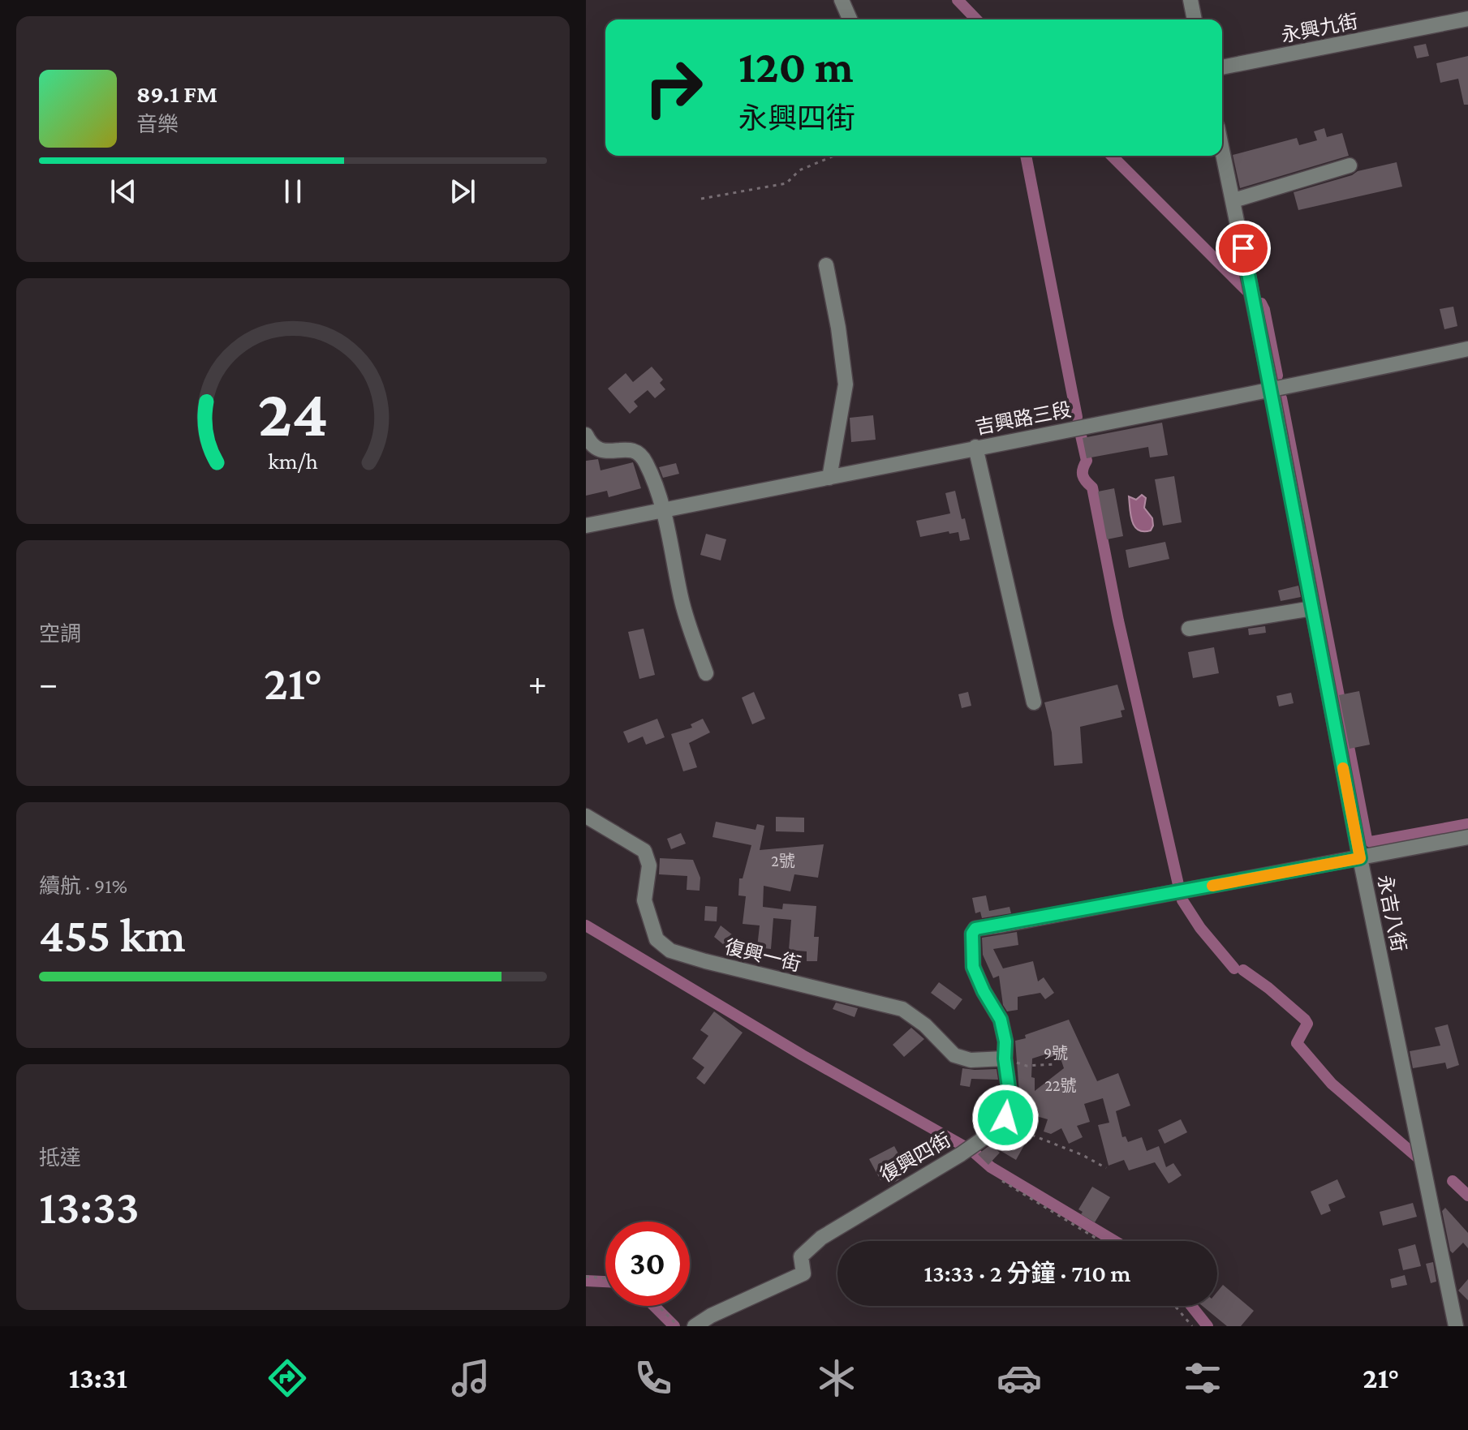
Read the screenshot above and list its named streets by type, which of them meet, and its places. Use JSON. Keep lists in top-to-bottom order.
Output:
{
  "streets": {
    "street": [
      "永興九街",
      "吉興路三段",
      "永吉八街",
      "復興一街",
      "復興四街"
    ]
  },
  "crossings": [
    ["吉興路三段", "永吉八街"]
  ],
  "house_numbers": ["2號", "9號", "22號"],
  "page": {
    "turn": ["120 m", "永興四街"],
    "song": ["89.1 FM", "音樂"],
    "tile": [
      "空調",
      ["續航 · 91%", "455 km"],
      ["抵達", "13:33"]
    ],
    "heat": ["−", "21°", "+"],
    "limit": "30",
    "trip": "13:33 · 2 分鐘 · 710 m",
    "tabs": ["13:31", "21°"],
    "gauge": ["24", "km/h"]
  }
}
